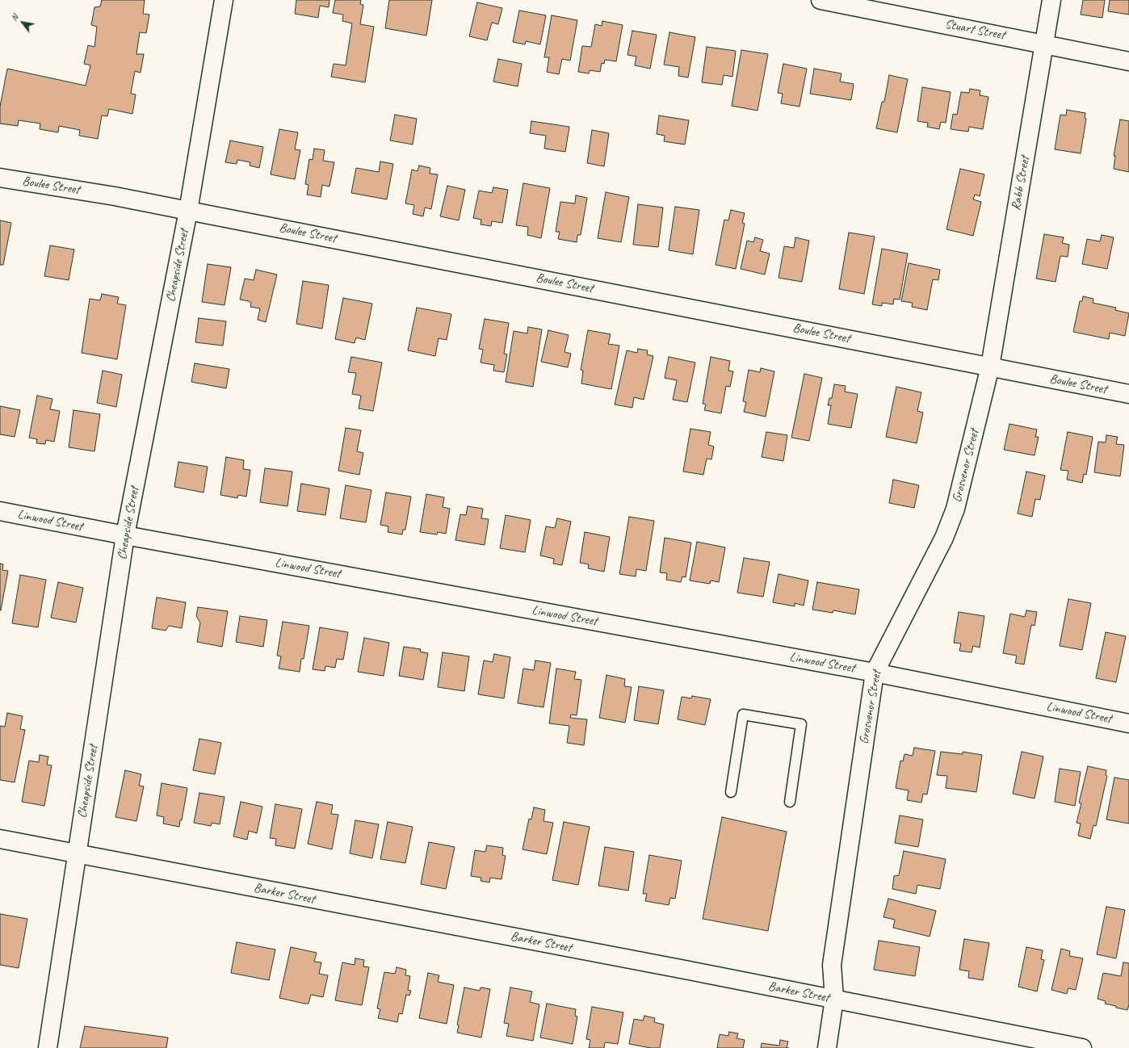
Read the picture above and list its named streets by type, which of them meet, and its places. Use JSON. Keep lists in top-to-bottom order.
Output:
{
  "streets": {
    "street": [
      "Stuart Street",
      "Rabb Street",
      "Boulee Street",
      "Cheapside Street",
      "Grosvenor Street",
      "Linwood Street",
      "Barker Street"
    ]
  },
  "crossings": [
    ["Stuart Street", "Rabb Street"],
    ["Rabb Street", "Boulee Street"],
    ["Rabb Street", "Grosvenor Street"],
    ["Boulee Street", "Cheapside Street"],
    ["Boulee Street", "Grosvenor Street"],
    ["Cheapside Street", "Linwood Street"],
    ["Cheapside Street", "Barker Street"],
    ["Grosvenor Street", "Linwood Street"],
    ["Grosvenor Street", "Barker Street"]
  ],
  "north": "top left"
}
